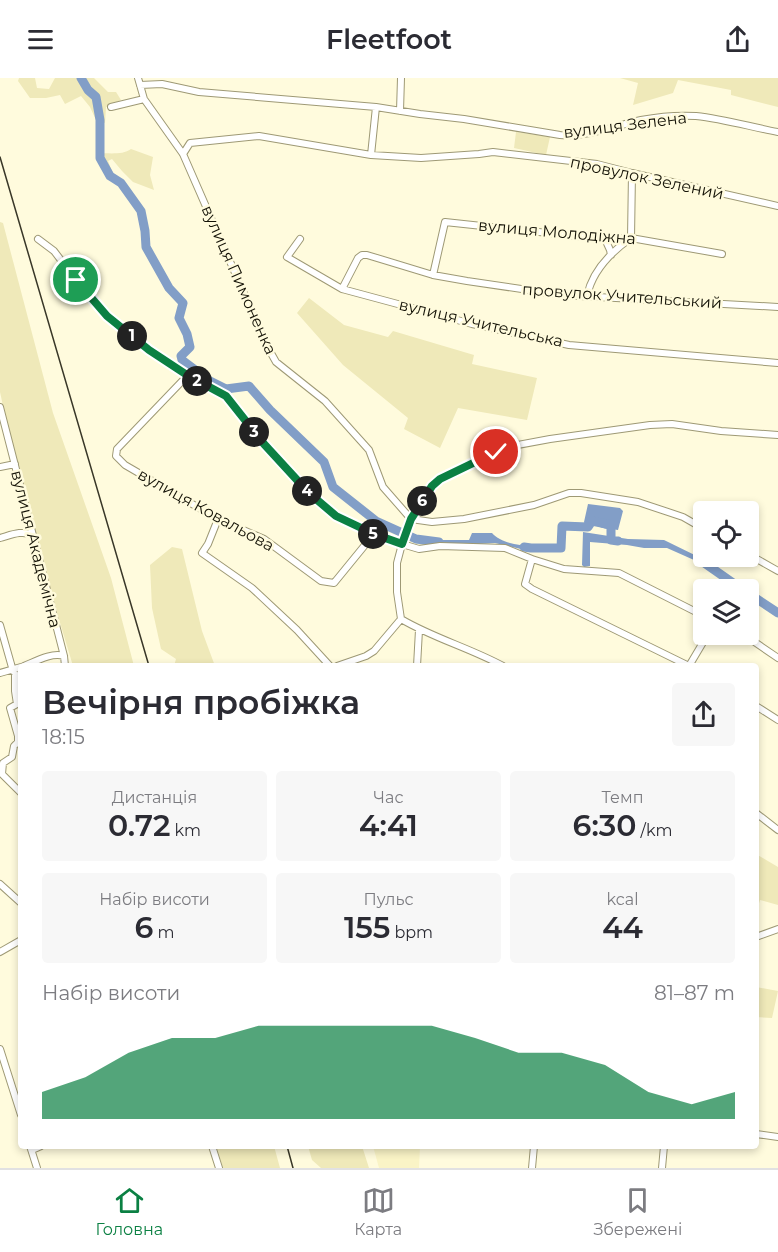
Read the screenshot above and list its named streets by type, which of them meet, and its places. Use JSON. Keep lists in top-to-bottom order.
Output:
{
  "streets": {
    "street": [
      "вулиця Зелена",
      "провулок Зелений",
      "вулиця Молодіжна",
      "вулиця Пимоненка",
      "провулок Учительський",
      "вулиця Учительська",
      "вулиця Ковальова",
      "вулиця Академічна"
    ]
  },
  "crossings": [
    ["вулиця Зелена", "вулиця Пимоненка"],
    ["провулок Зелений", "вулиця Пимоненка"],
    ["вулиця Молодіжна", "провулок Учительський"],
    ["провулок Учительський", "вулиця Учительська"]
  ],
  "page": {
    "header": "Fleetfoot",
    "pins": [
      "1",
      "2",
      "3",
      "4",
      "6",
      "5"
    ],
    "heading": ["Вечірня пробіжка", "18:15"],
    "stats": [
      ["Дистанція", "0.72 km"],
      ["Час", "4:41"],
      ["Темп", "6:30 /km"],
      ["Набір висоти", "6 m"],
      ["Пульс", "155 bpm"],
      ["kcal", "44"]
    ],
    "chart": ["Набір висоти", "81–87 m"],
    "tabs": ["Головна", "Карта", "Збережені"]
  }
}
